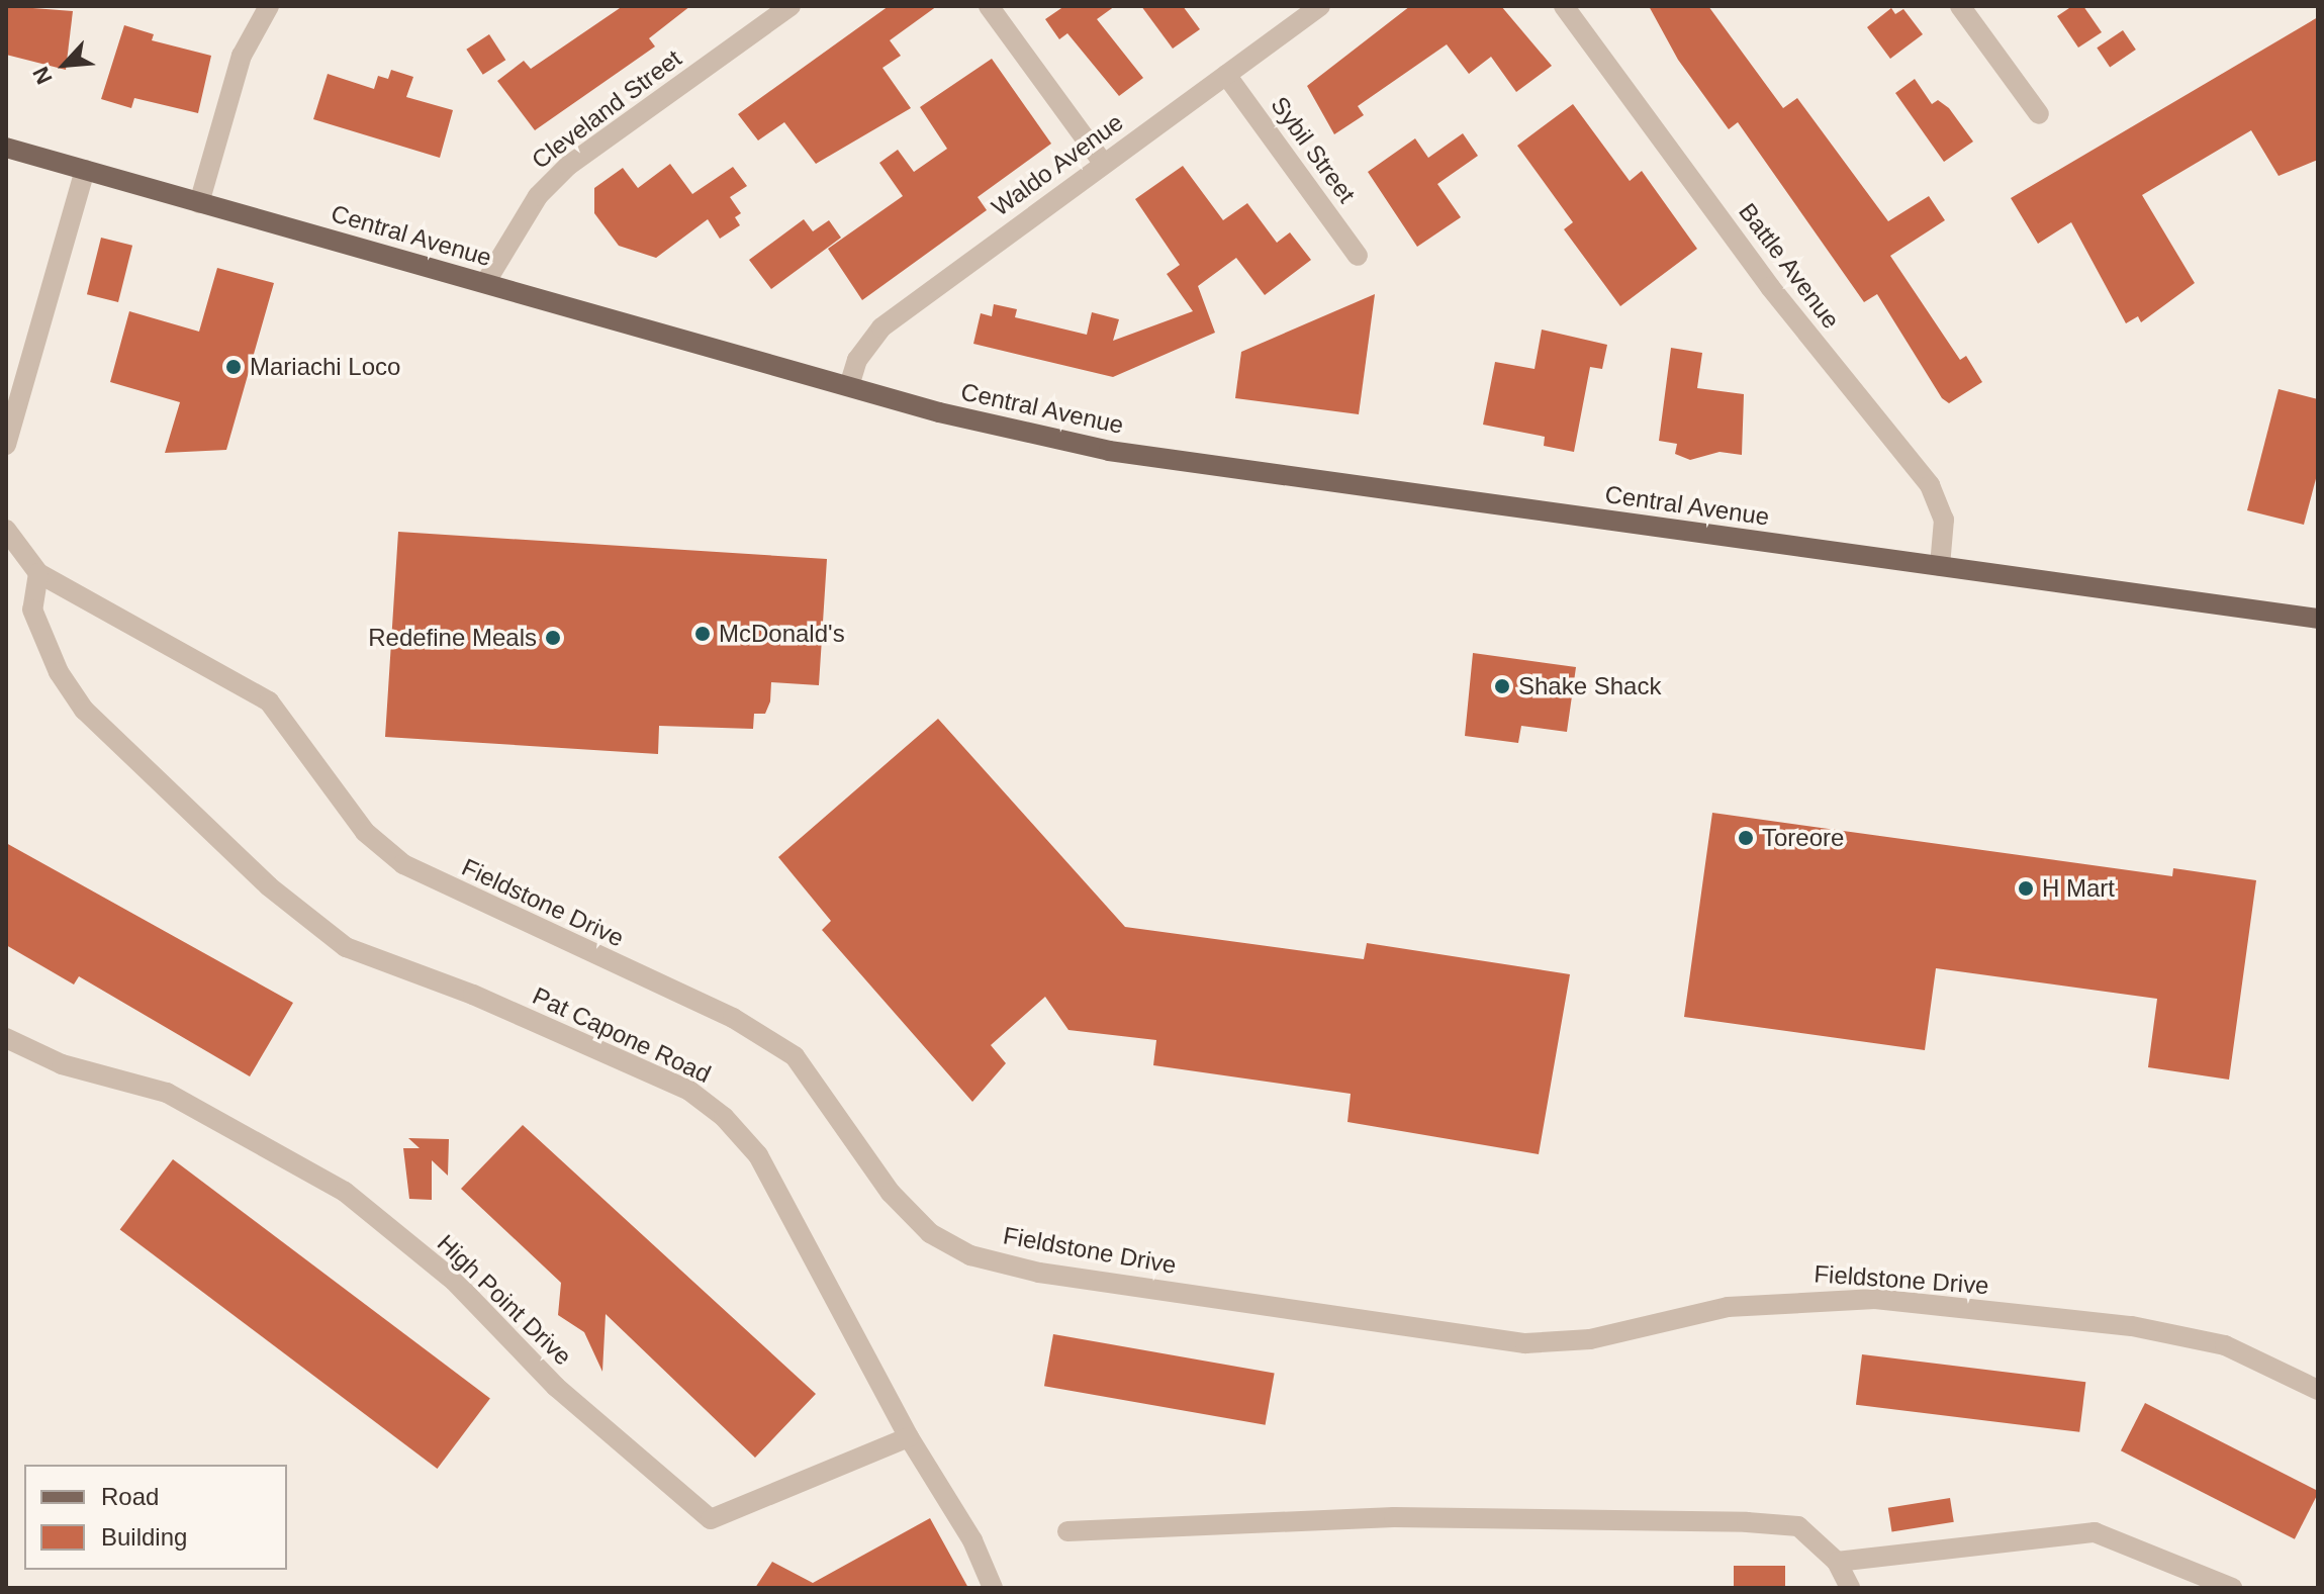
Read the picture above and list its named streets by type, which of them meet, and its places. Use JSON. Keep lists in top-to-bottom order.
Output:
{
  "streets": {
    "main road": ["Central Avenue"],
    "street": [
      "Cleveland Street",
      "Sybil Street",
      "Waldo Avenue",
      "Battle Avenue",
      "Fieldstone Drive",
      "Pat Capone Road",
      "High Point Drive"
    ]
  },
  "crossings": [
    ["Cleveland Street", "Central Avenue"],
    ["Sybil Street", "Waldo Avenue"],
    ["Waldo Avenue", "Central Avenue"],
    ["Central Avenue", "Battle Avenue"],
    ["Fieldstone Drive", "Pat Capone Road"],
    ["Pat Capone Road", "High Point Drive"]
  ],
  "places": [
    "Mariachi Loco",
    "McDonald's",
    "Redefine Meals",
    "Shake Shack",
    "Toreore",
    "H Mart"
  ],
  "legend": ["Road", "Building"],
  "north": "bottom left"
}
